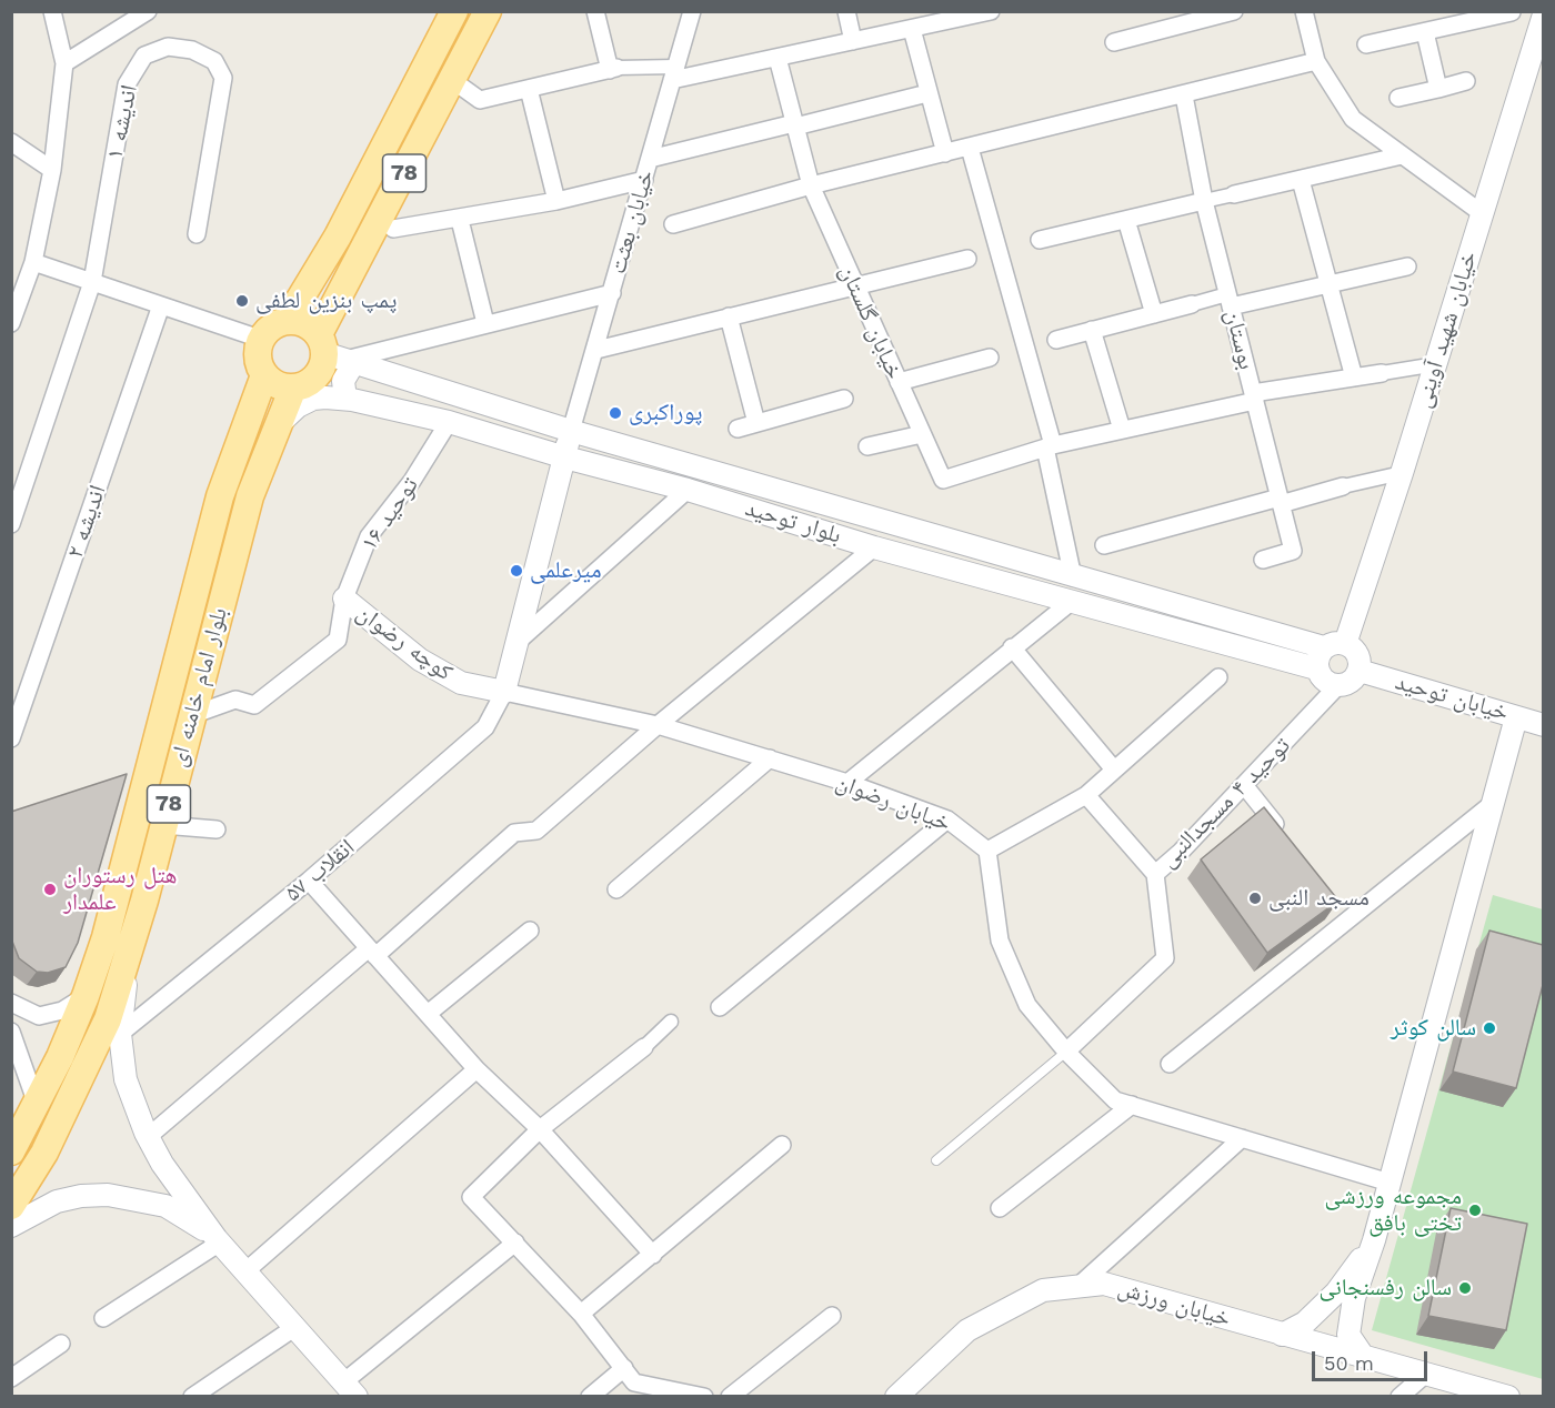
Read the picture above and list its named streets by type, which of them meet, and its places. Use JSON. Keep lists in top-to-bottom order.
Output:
{
  "streets": {
    "main road": ["78", "بلوار امام خامنه ای"],
    "street": [
      "اندیشه ۱",
      "خیابان بعثت",
      "خیابان گلستان",
      "خیابان شهید آوینی",
      "بوستان",
      "توحید ۱۶",
      "اندیشه ۲",
      "بلوار توحید",
      "کوچه رضوان",
      "خیابان توحید",
      "خیابان رضوان",
      "توحید ۴ مسجدالنبی",
      "انقلاب ۵۷",
      "خیابان ورزش"
    ]
  },
  "crossings": [
    ["78", "بلوار توحید"],
    ["78", "بلوار امام خامنه ای"],
    ["خیابان بعثت", "بلوار توحید"],
    ["خیابان شهید آوینی", "بلوار توحید"],
    ["خیابان شهید آوینی", "خیابان توحید"],
    ["خیابان شهید آوینی", "توحید ۴ مسجدالنبی"],
    ["توحید ۱۶", "بلوار توحید"],
    ["توحید ۱۶", "کوچه رضوان"],
    ["توحید ۱۶", "بلوار امام خامنه ای"],
    ["بلوار توحید", "بلوار امام خامنه ای"],
    ["بلوار توحید", "خیابان توحید"],
    ["بلوار توحید", "توحید ۴ مسجدالنبی"],
    ["کوچه رضوان", "خیابان رضوان"],
    ["کوچه رضوان", "انقلاب ۵۷"],
    ["خیابان توحید", "توحید ۴ مسجدالنبی"],
    ["خیابان رضوان", "انقلاب ۵۷"]
  ],
  "places": [
    "پمپ بنزین لطفی",
    "پوراکبری",
    "میرعلمی",
    "هتل رستوران علمدار",
    "مسجد النبی",
    "سالن کوثر",
    "مجموعه ورزشی تختی بافق",
    "سالن رفسنجانی"
  ],
  "scale_bar": "50 m"
}
